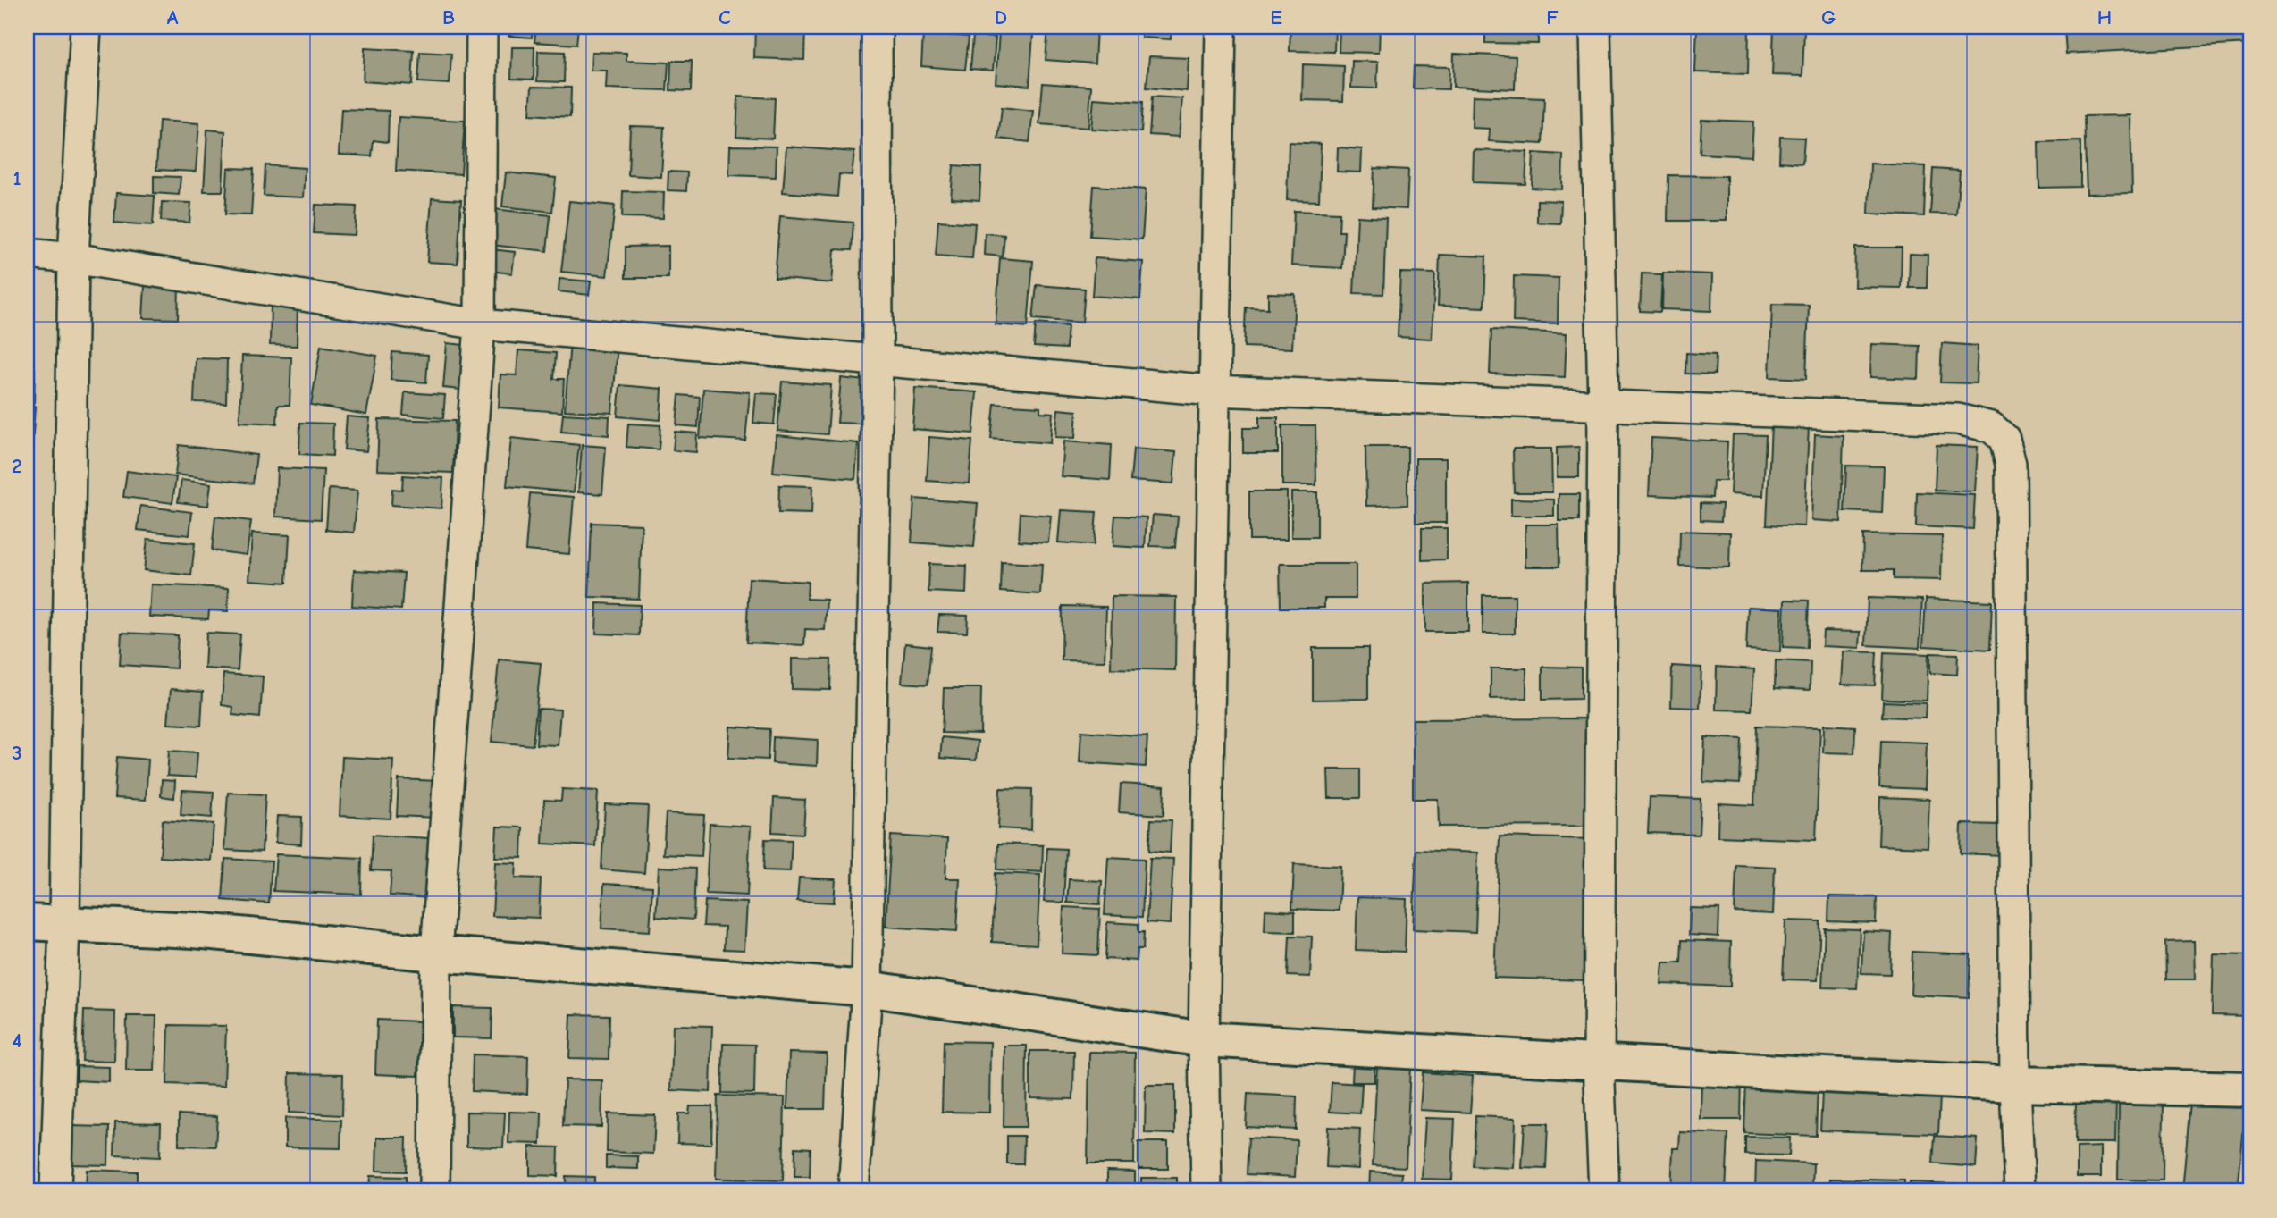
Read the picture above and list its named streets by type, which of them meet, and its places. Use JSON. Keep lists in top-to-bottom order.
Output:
{
  "grid": {
    "columns": [
      "A",
      "B",
      "C",
      "D",
      "E",
      "F",
      "G",
      "H"
    ],
    "rows": [
      "1",
      "2",
      "3",
      "4"
    ]
  }
}
